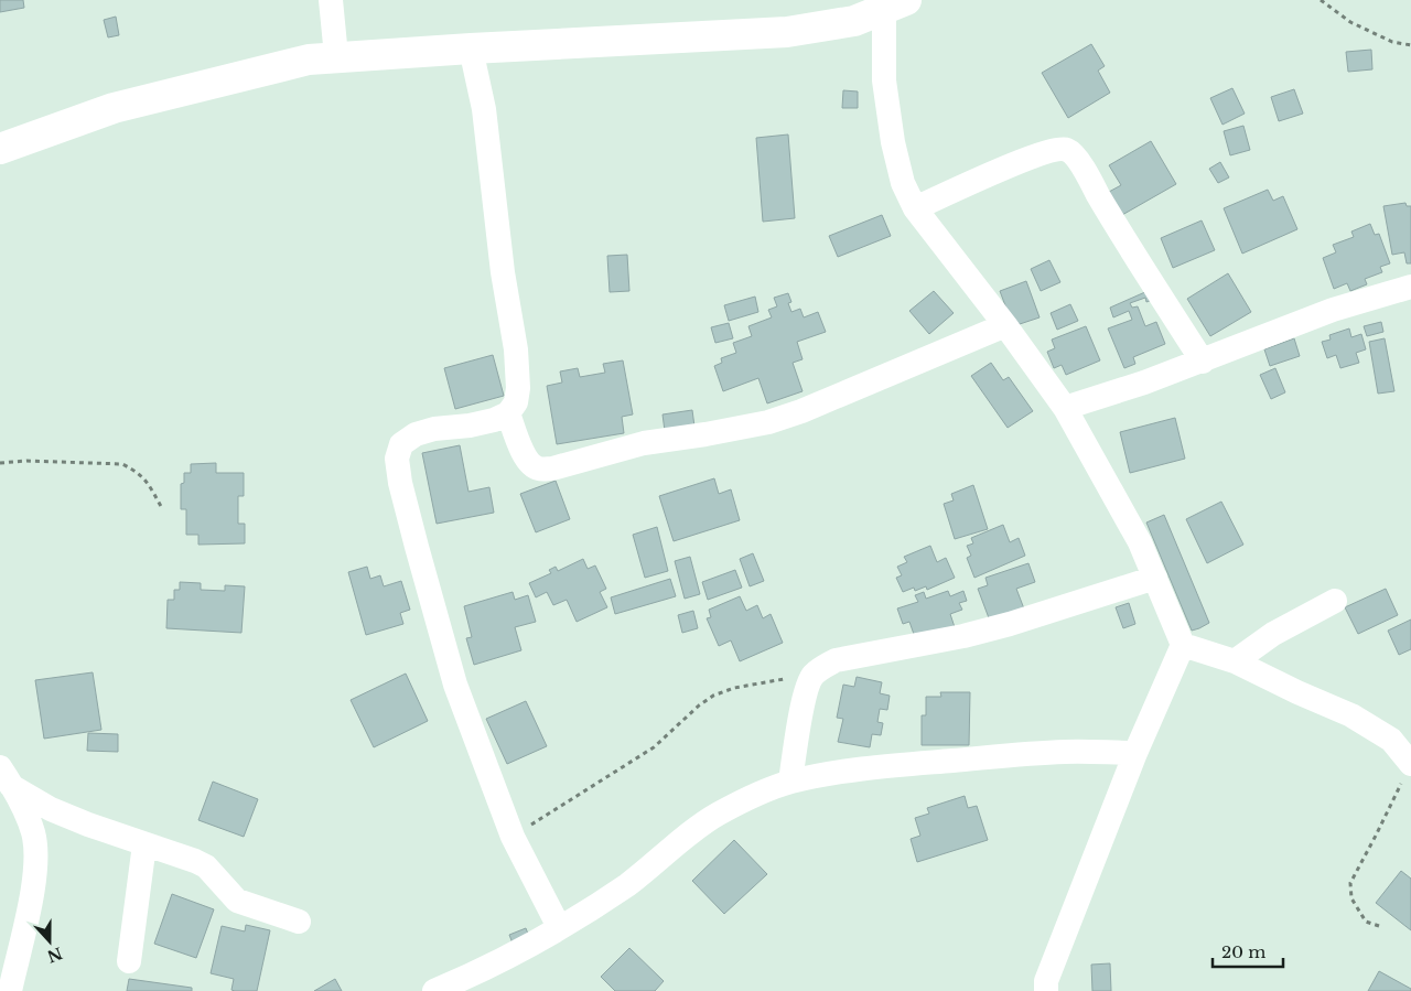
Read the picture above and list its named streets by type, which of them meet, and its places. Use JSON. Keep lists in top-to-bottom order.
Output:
{
  "scale_bar": "20 m",
  "north": "bottom"
}
